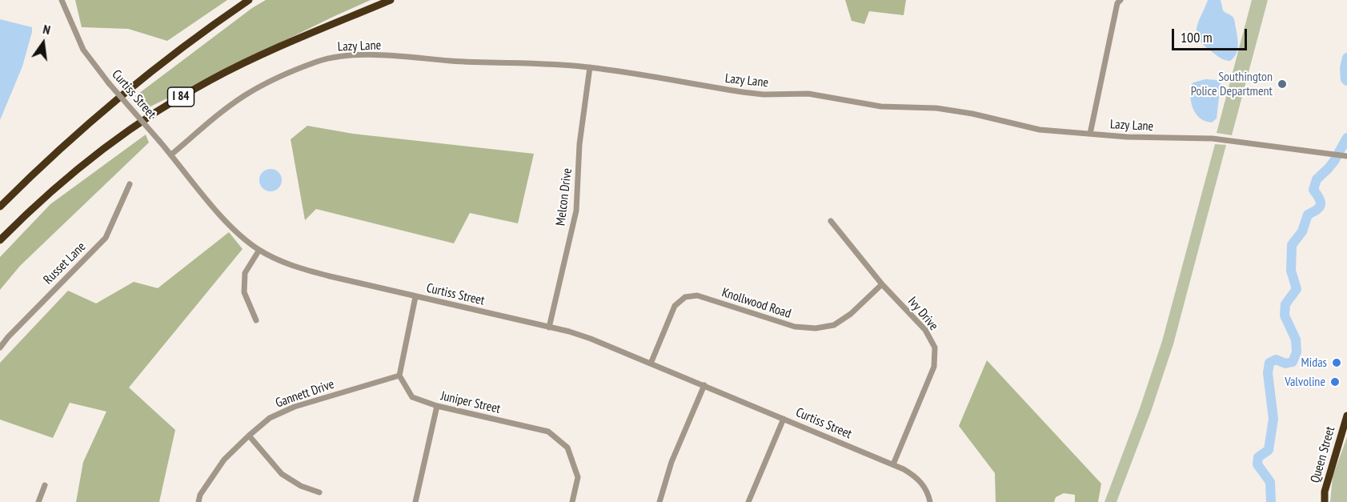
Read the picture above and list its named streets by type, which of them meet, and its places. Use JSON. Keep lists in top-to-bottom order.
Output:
{
  "streets": {
    "highway": ["I 84", "Queen Street"],
    "street": [
      "Lazy Lane",
      "Curtiss Street",
      "Melcon Drive",
      "Russet Lane",
      "Knollwood Road",
      "Ivy Drive",
      "Gannett Drive",
      "Juniper Street"
    ]
  },
  "crossings": [
    ["Lazy Lane", "Curtiss Street"],
    ["Lazy Lane", "Melcon Drive"],
    ["Curtiss Street", "Melcon Drive"],
    ["Curtiss Street", "Knollwood Road"],
    ["Curtiss Street", "Ivy Drive"],
    ["Knollwood Road", "Ivy Drive"],
    ["Gannett Drive", "Juniper Street"]
  ],
  "places": ["Southington Police Department", "Midas", "Valvoline"],
  "scale_bar": "100 m",
  "north": "top"
}
